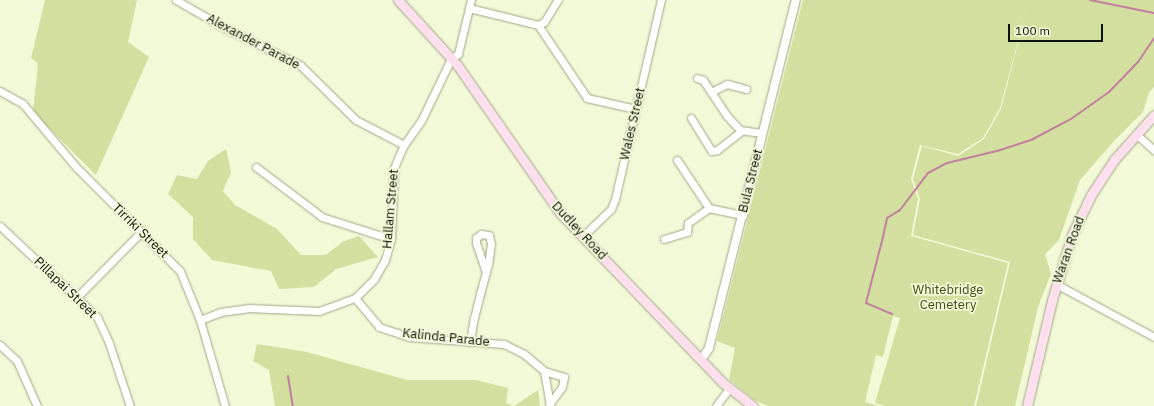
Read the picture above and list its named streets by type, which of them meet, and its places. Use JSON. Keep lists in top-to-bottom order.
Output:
{
  "streets": {
    "main road": ["Dudley Road", "Waran Road"],
    "street": [
      "Alexander Parade",
      "Wales Street",
      "Bula Street",
      "Hallam Street",
      "Tirriki Street",
      "Pillapai Street",
      "Kalinda Parade"
    ]
  },
  "crossings": [
    ["Alexander Parade", "Hallam Street"],
    ["Wales Street", "Dudley Road"],
    ["Bula Street", "Dudley Road"],
    ["Hallam Street", "Tirriki Street"],
    ["Hallam Street", "Dudley Road"],
    ["Hallam Street", "Kalinda Parade"]
  ],
  "parks": ["Whitebridge Cemetery"],
  "scale_bar": "100 m"
}
